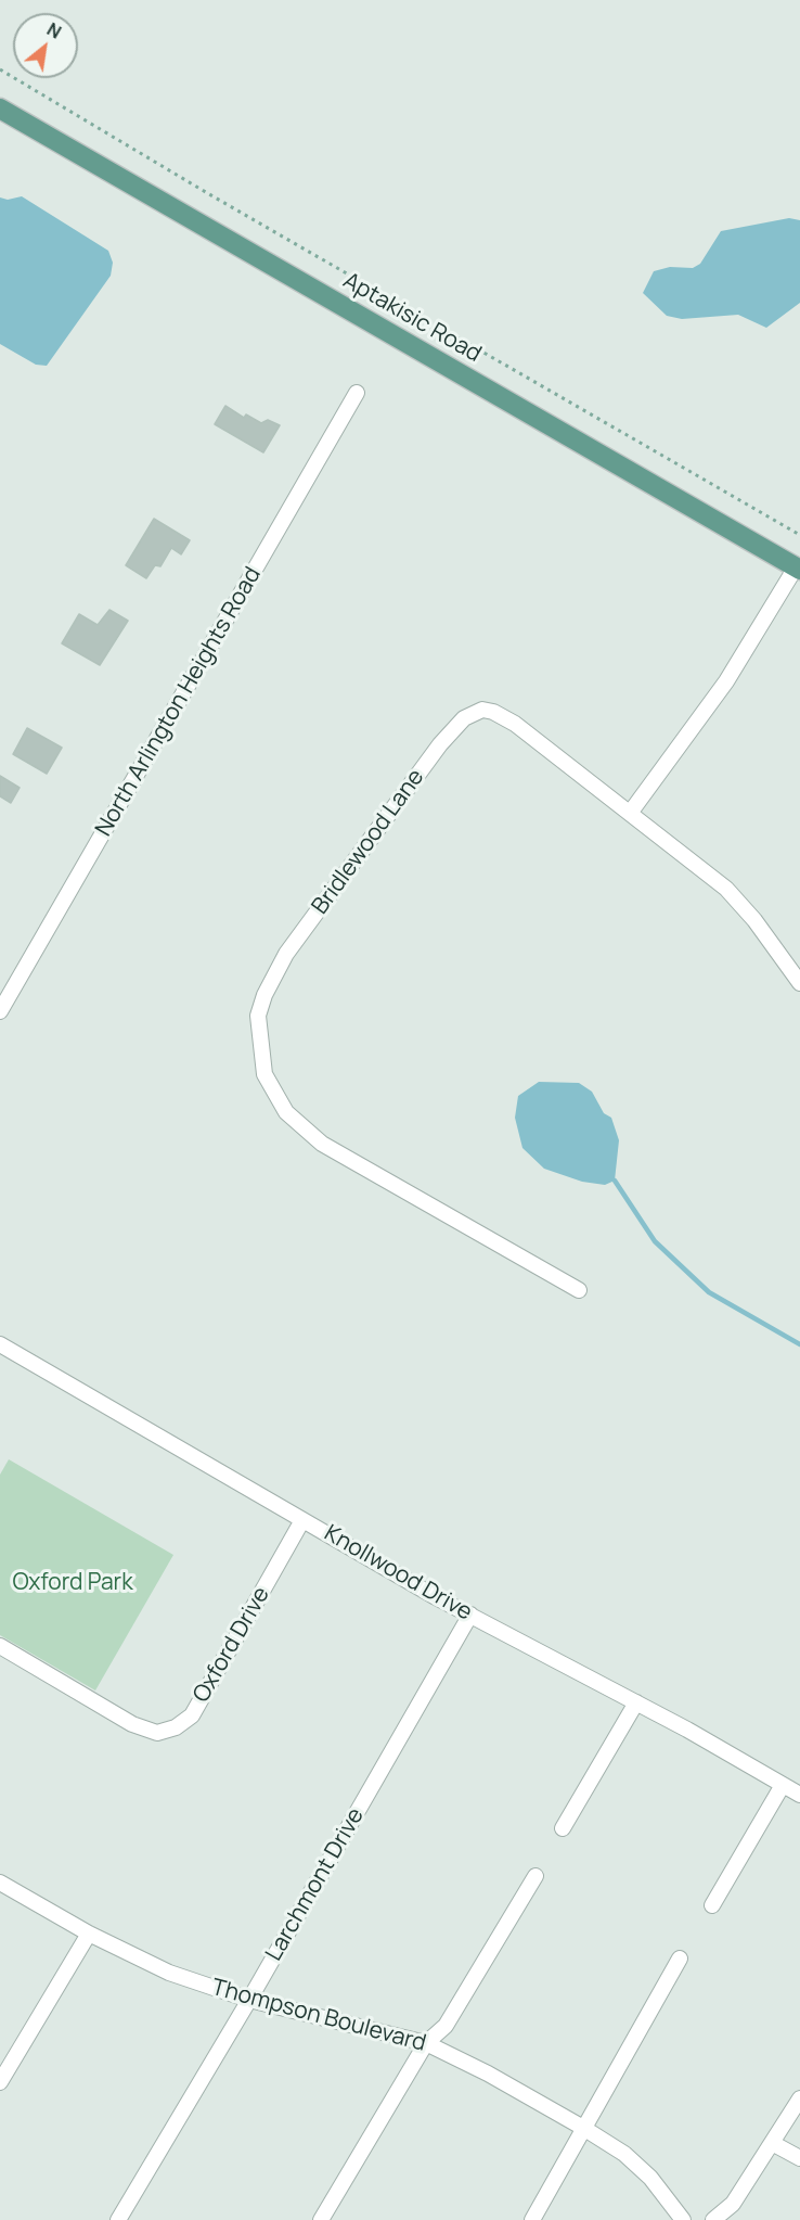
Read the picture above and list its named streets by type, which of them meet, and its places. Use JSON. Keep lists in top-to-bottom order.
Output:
{
  "streets": {
    "main road": ["Aptakisic Road"],
    "street": [
      "North Arlington Heights Road",
      "Bridlewood Lane",
      "Knollwood Drive",
      "Oxford Drive",
      "Larchmont Drive",
      "Thompson Boulevard"
    ]
  },
  "crossings": [
    ["Knollwood Drive", "Oxford Drive"],
    ["Knollwood Drive", "Larchmont Drive"],
    ["Larchmont Drive", "Thompson Boulevard"]
  ],
  "parks": ["Oxford Park"],
  "north": "top right"
}
